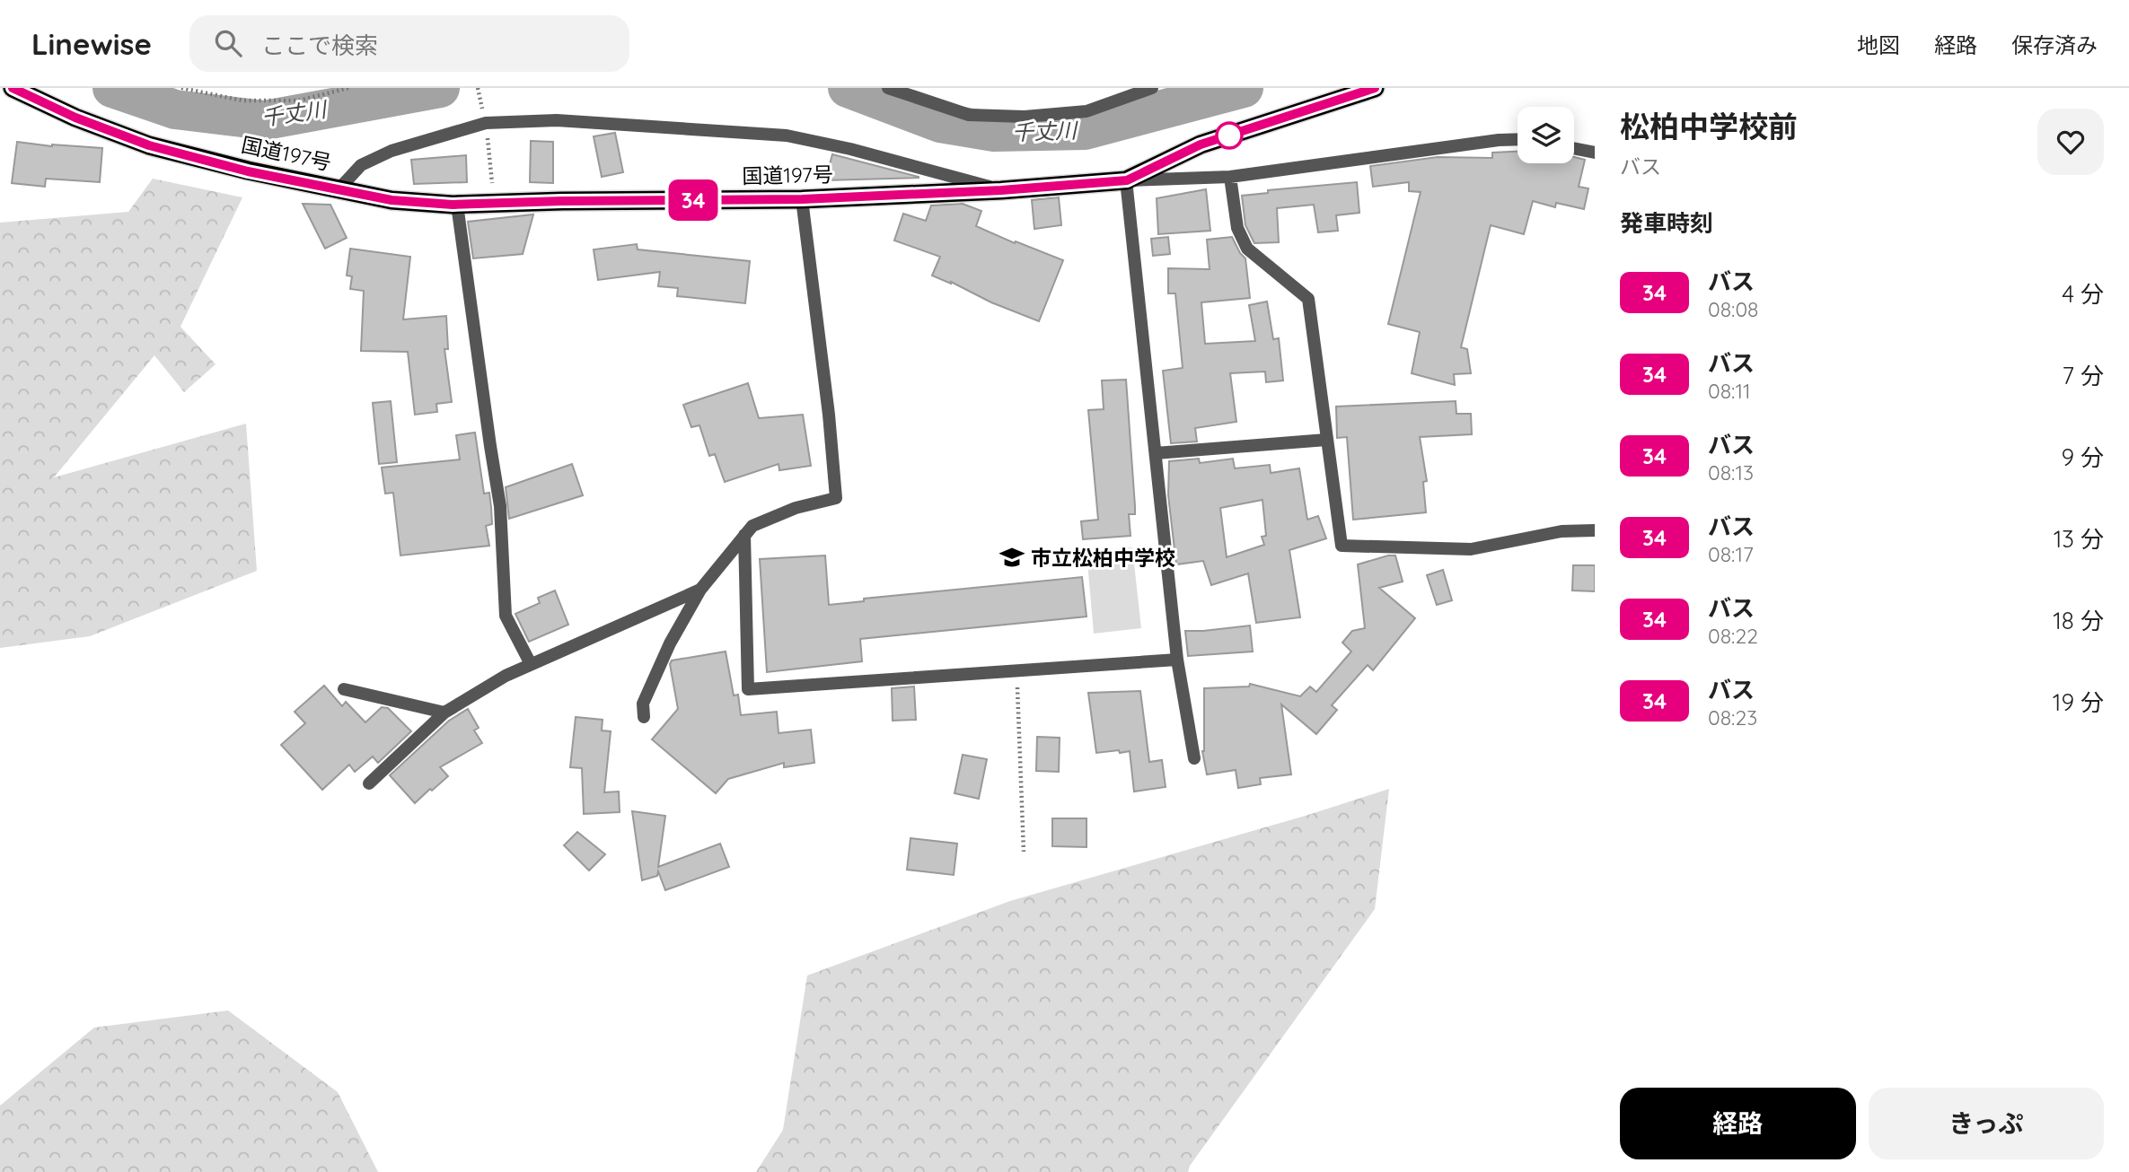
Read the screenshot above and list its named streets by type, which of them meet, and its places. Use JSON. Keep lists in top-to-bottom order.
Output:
{
  "streets": {
    "highway": ["国道197号"]
  },
  "water": ["千丈川"],
  "places": {
    "school or university": ["市立松柏中学校"]
  },
  "lines": ["bus line 34"],
  "page": {
    "header": "Linewise",
    "search": "ここで検索",
    "nav": ["地図", "経路", "保存済み"],
    "on_map": "34",
    "heading": [
      ["松柏中学校前", "バス"],
      "発車時刻"
    ],
    "list": [
      {
        "mark": "34",
        "name": "バス",
        "note": "08:08",
        "value": "4 分"
      },
      {
        "mark": "34",
        "name": "バス",
        "note": "08:11",
        "value": "7 分"
      },
      {
        "mark": "34",
        "name": "バス",
        "note": "08:13",
        "value": "9 分"
      },
      {
        "mark": "34",
        "name": "バス",
        "note": "08:17",
        "value": "13 分"
      },
      {
        "mark": "34",
        "name": "バス",
        "note": "08:22",
        "value": "18 分"
      },
      {
        "mark": "34",
        "name": "バス",
        "note": "08:23",
        "value": "19 分"
      }
    ],
    "buttons": ["経路", "きっぷ"]
  }
}
